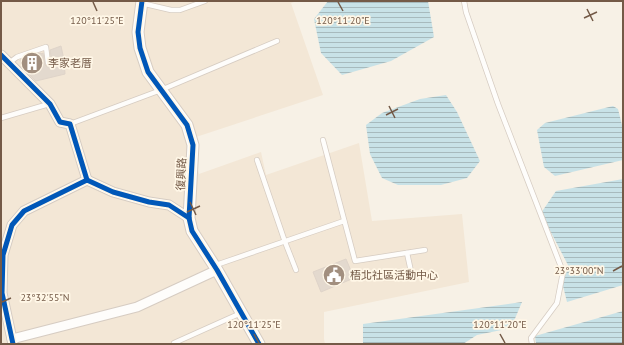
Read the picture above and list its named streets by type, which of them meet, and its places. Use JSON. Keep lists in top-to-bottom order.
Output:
{
  "streets": {
    "street": ["復興路"]
  },
  "places": {
    "building": ["李家老厝"],
    "public building": ["梧北社區活動中心"]
  },
  "coordinates": [
    "120°11'25\"E",
    "120°11'20\"E",
    "23°33'00\"N",
    "23°32'55\"N"
  ]
}
